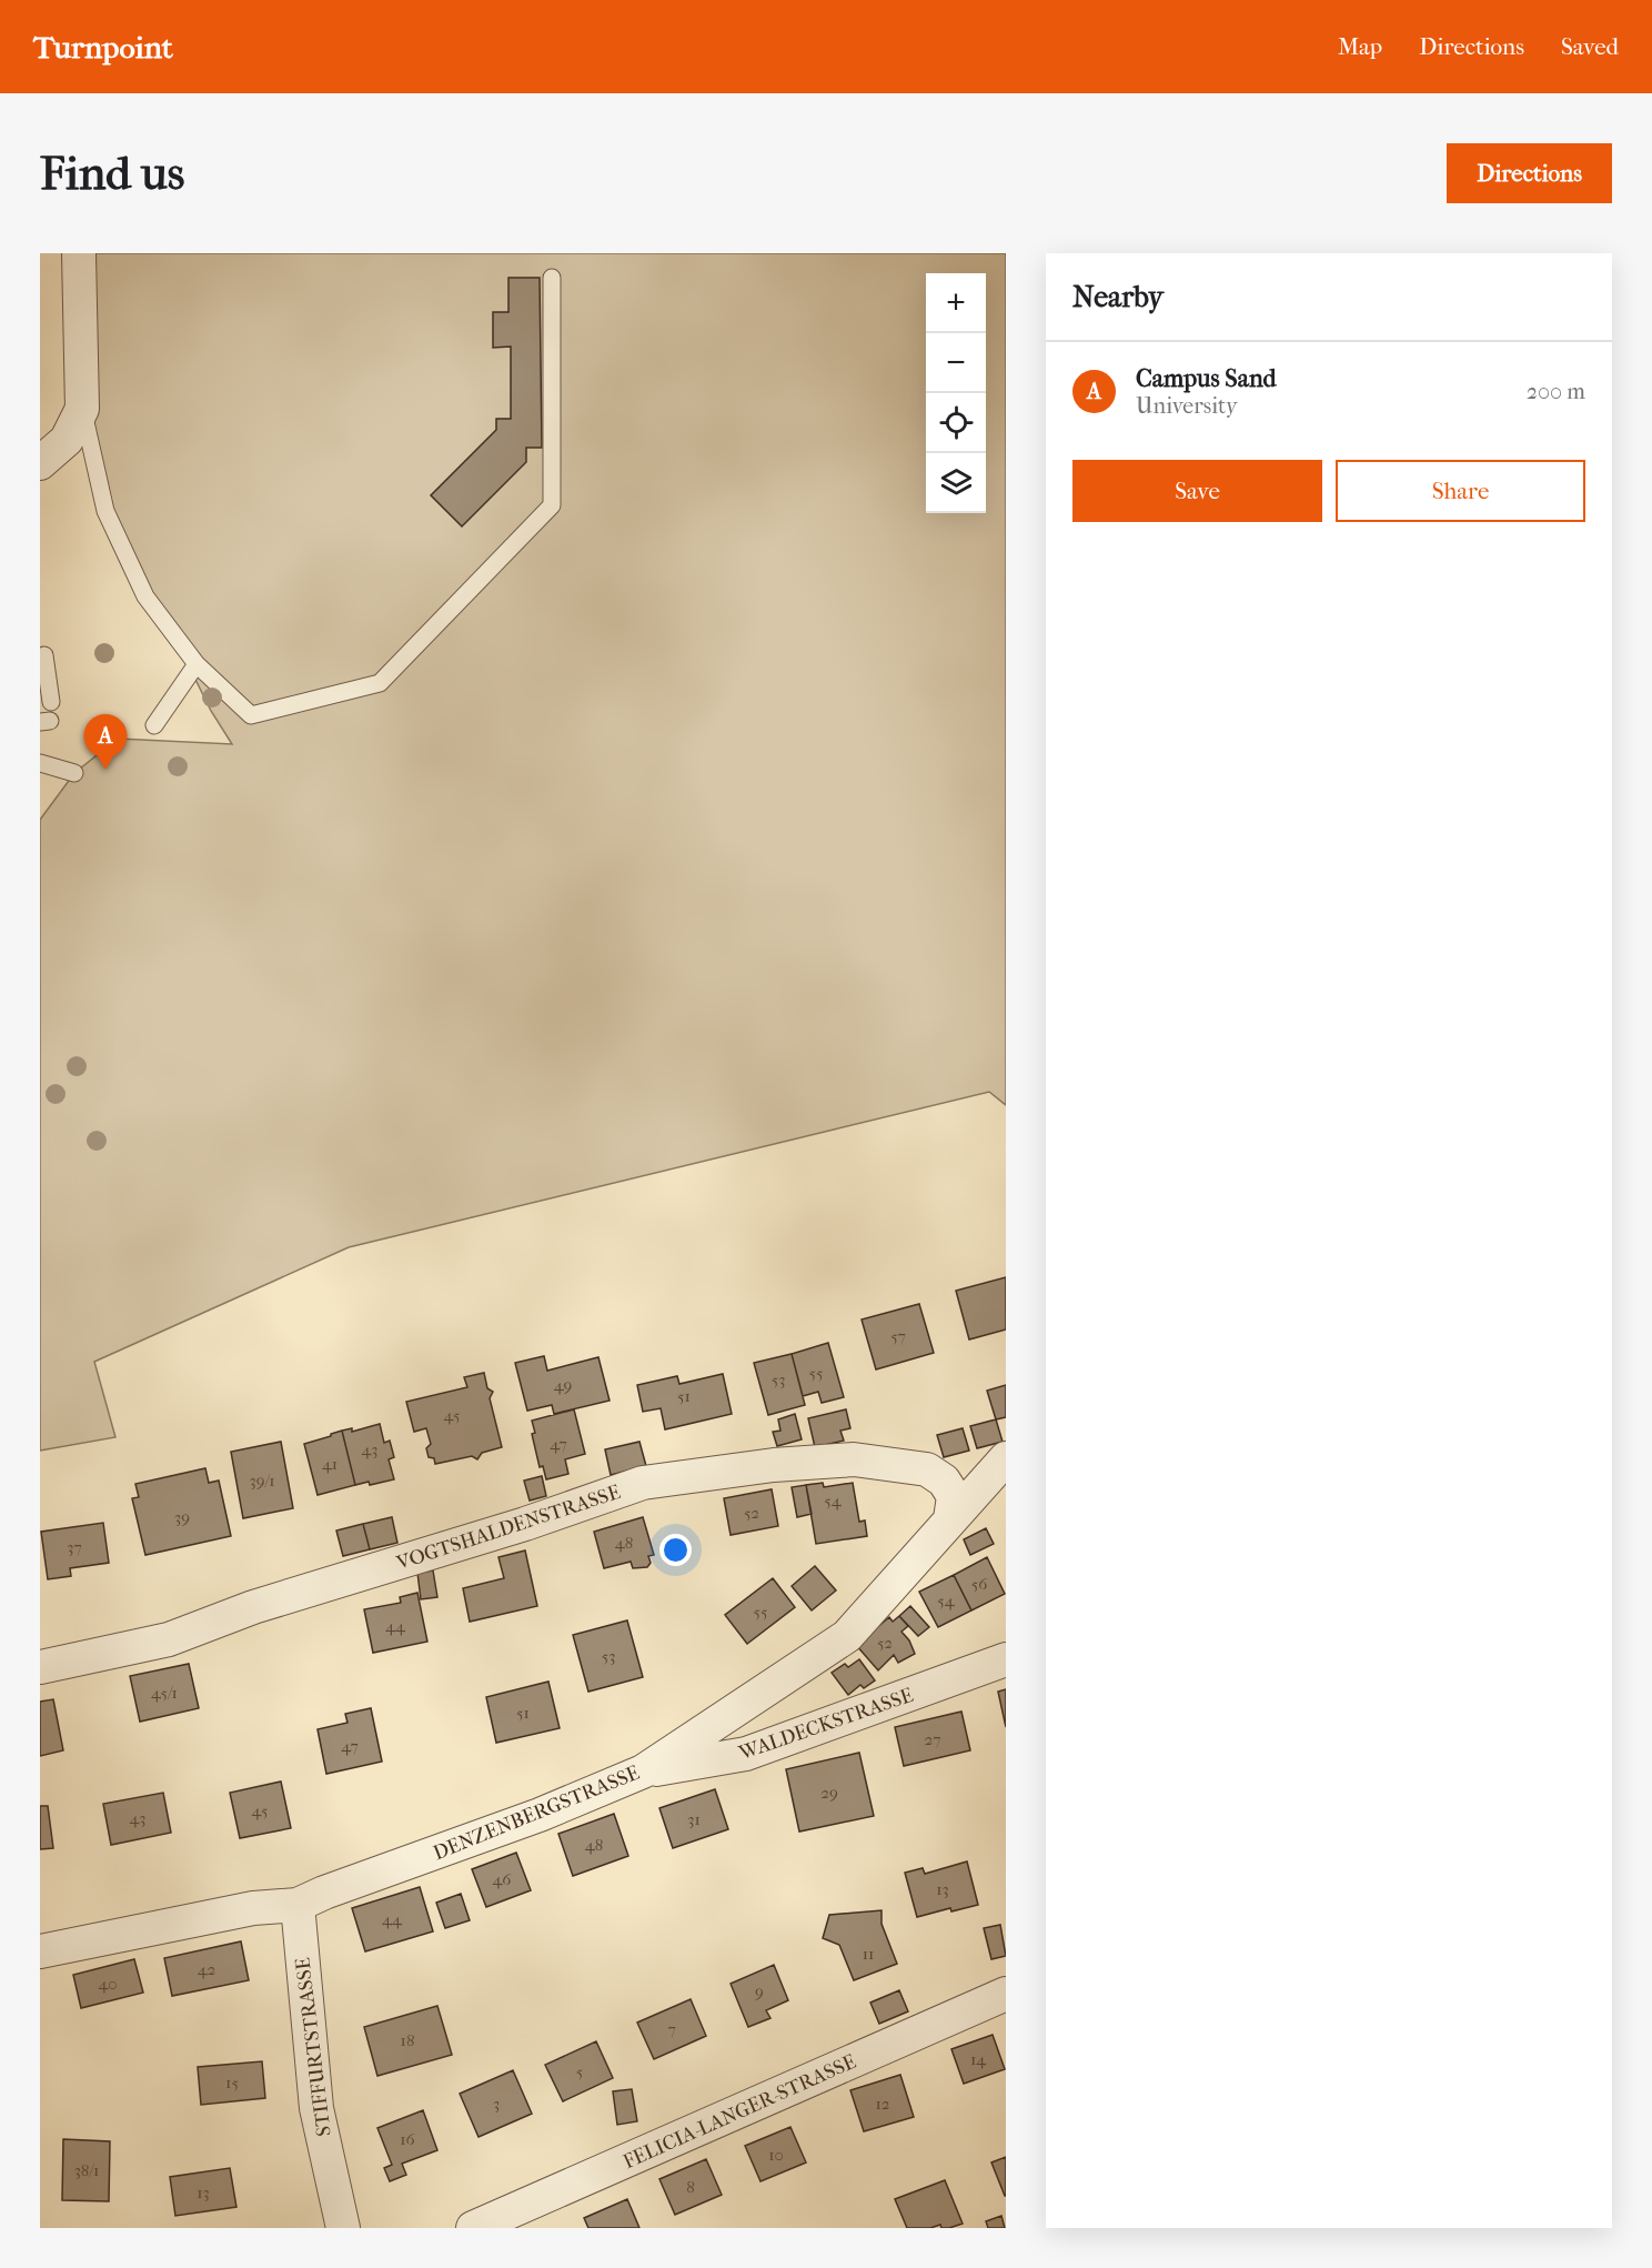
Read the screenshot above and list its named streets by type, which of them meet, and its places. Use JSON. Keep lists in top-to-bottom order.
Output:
{
  "streets": {
    "street": [
      "VOGTSHALDENSTRASSE",
      "WALDECKSTRASSE",
      "DENZENBERGSTRASSE",
      "STIFFURTSTRASSE",
      "FELICIA-LANGER-STRASSE"
    ]
  },
  "crossings": [
    ["VOGTSHALDENSTRASSE", "DENZENBERGSTRASSE"],
    ["WALDECKSTRASSE", "DENZENBERGSTRASSE"],
    ["DENZENBERGSTRASSE", "STIFFURTSTRASSE"]
  ],
  "house_numbers": [
    "57",
    "55",
    "53",
    "49",
    "51",
    "45",
    "47",
    "43",
    "41",
    "39/1",
    "54",
    "52",
    "39",
    "48",
    "37",
    "56",
    "54",
    "55",
    "44",
    "52",
    "53",
    "45/1",
    "51",
    "27",
    "47",
    "29",
    "45",
    "43",
    "31",
    "48",
    "46",
    "13",
    "44",
    "11",
    "42",
    "40",
    "9",
    "7",
    "18",
    "14",
    "5",
    "15",
    "3",
    "12",
    "16",
    "10",
    "38/1",
    "8",
    "13"
  ],
  "page": {
    "header": "Turnpoint",
    "nav": ["Map", "Directions", "Saved"],
    "buttons": [
      "Directions",
      ["Save", "Share"]
    ],
    "title": "Find us",
    "heading": "Nearby",
    "map_buttons": ["+", "−"],
    "list": [
      {
        "mark": "A",
        "name": "Campus Sand",
        "note": "University",
        "value": "200 m"
      }
    ],
    "pins": "A"
  }
}
